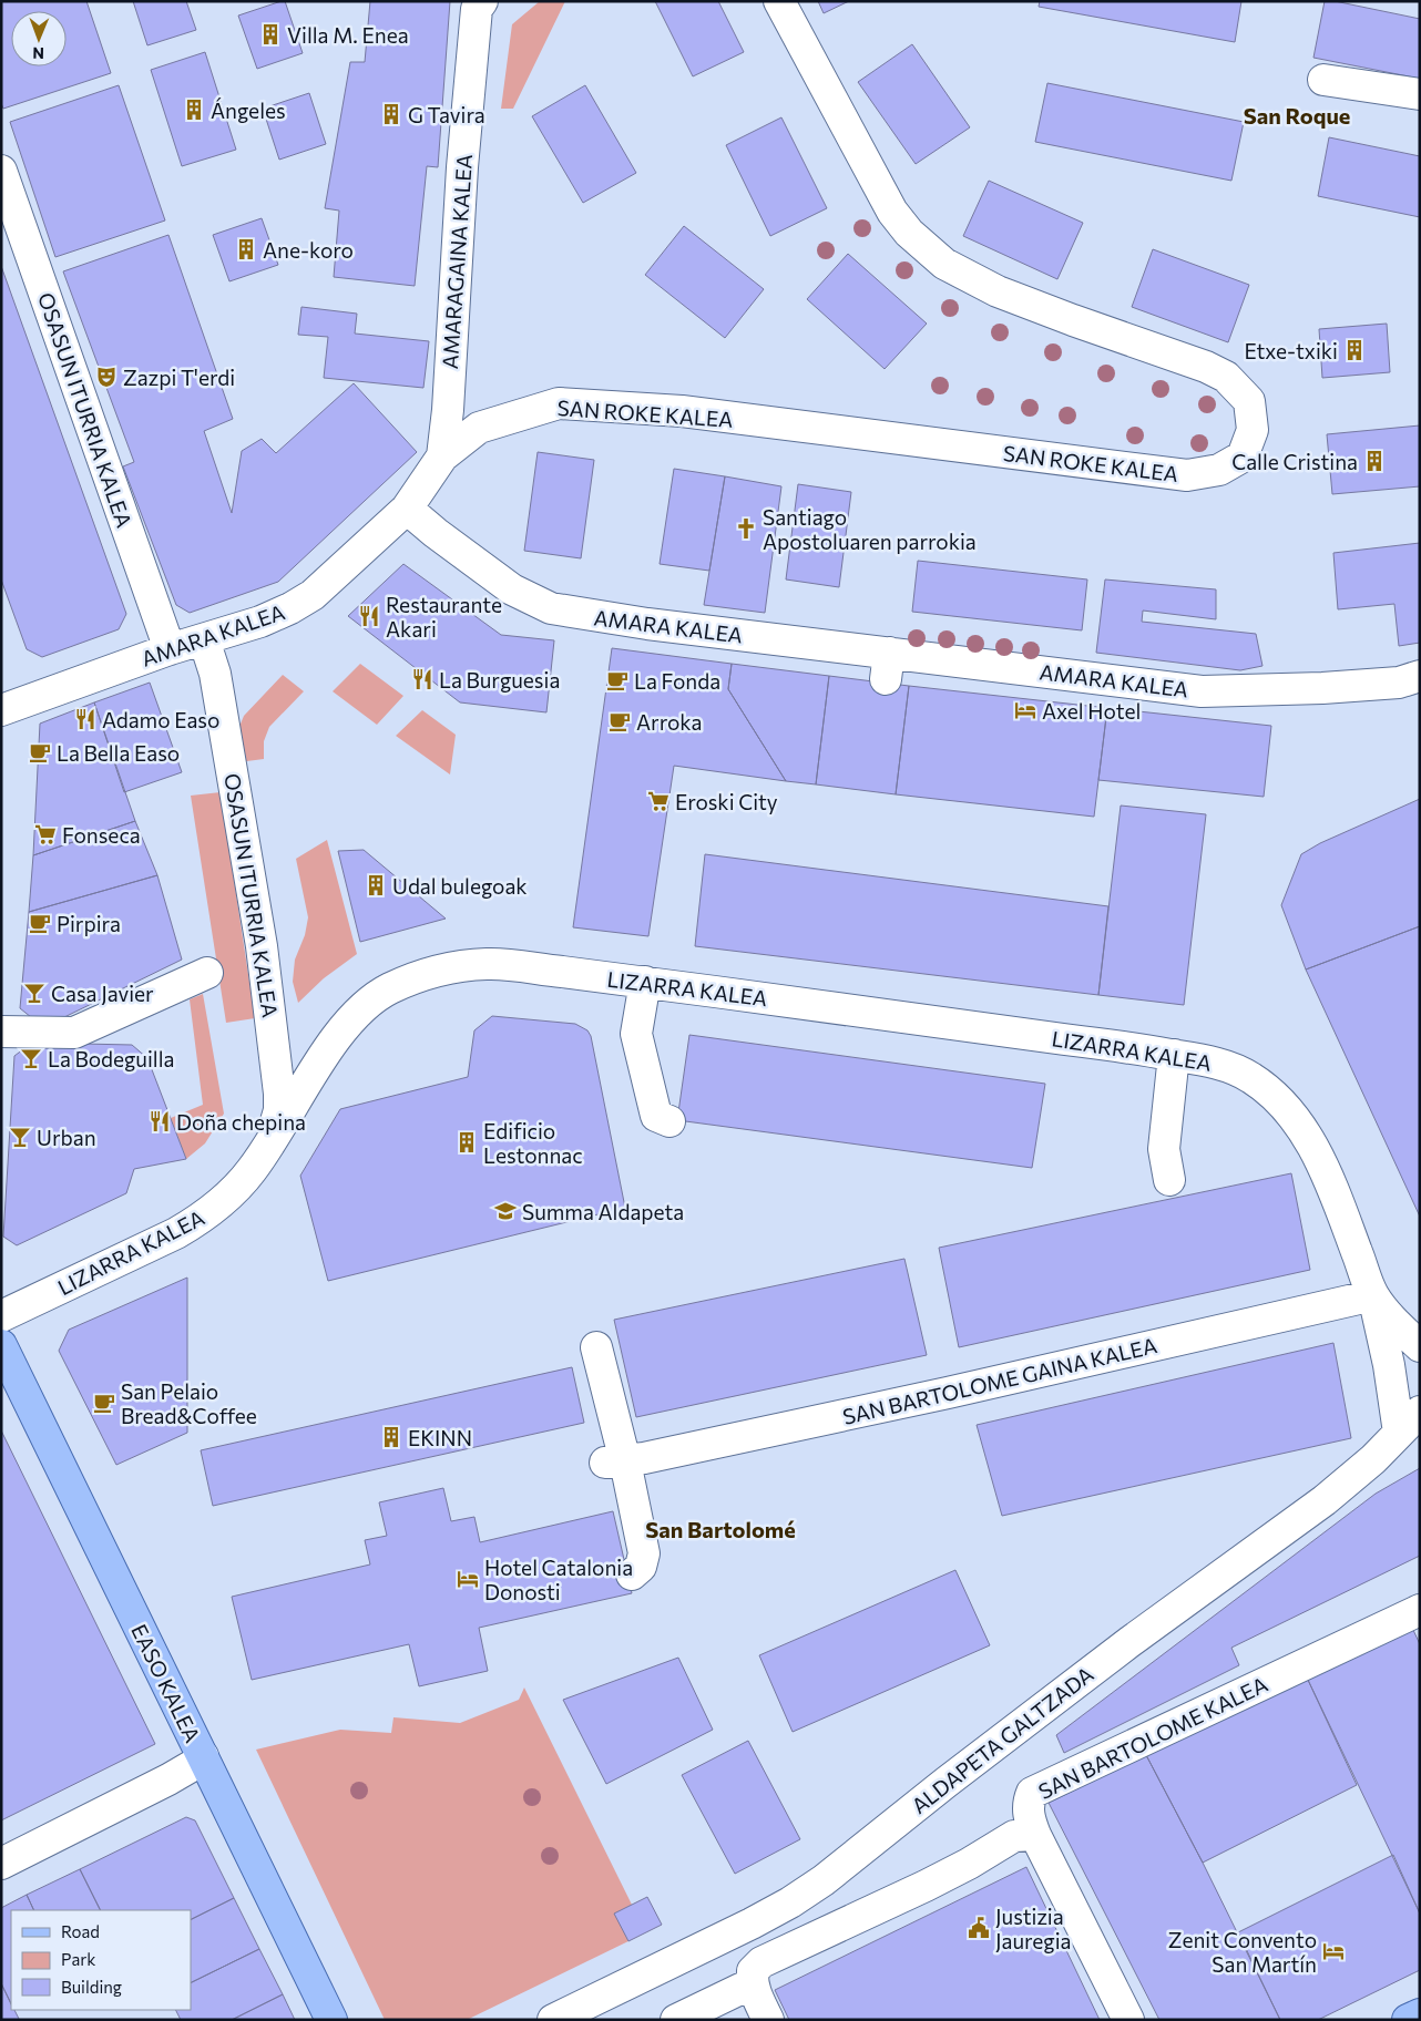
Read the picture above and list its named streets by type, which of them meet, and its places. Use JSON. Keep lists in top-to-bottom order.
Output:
{
  "streets": {
    "main road": ["EASO KALEA"],
    "street": [
      "AMARAGAINA KALEA",
      "OSASUN ITURRIA KALEA",
      "SAN ROKE KALEA",
      "AMARA KALEA",
      "LIZARRA KALEA",
      "SAN BARTOLOME GAINA KALEA",
      "SAN BARTOLOME KALEA",
      "ALDAPETA GALTZADA"
    ]
  },
  "crossings": [
    ["AMARAGAINA KALEA", "SAN ROKE KALEA"],
    ["OSASUN ITURRIA KALEA", "AMARA KALEA"],
    ["OSASUN ITURRIA KALEA", "LIZARRA KALEA"],
    ["LIZARRA KALEA", "SAN BARTOLOME GAINA KALEA"],
    ["LIZARRA KALEA", "ALDAPETA GALTZADA"]
  ],
  "districts": ["San Roque", "San Bartolomé"],
  "places": {
    "building": [
      "Villa M. Enea",
      "Ángeles",
      "G Tavira",
      "Ane-koro",
      "Etxe-txiki",
      "Calle Cristina",
      "Udal bulegoak",
      "Edificio Lestonnac",
      "EKINN"
    ],
    "theatre": ["Zazpi T'erdi"],
    "church": ["Santiago Apostoluaren parrokia"],
    "restaurant": [
      "Restaurante Akari",
      "La Burguesia",
      "Adamo Easo",
      "Doña chepina"
    ],
    "cafe": [
      "La Fonda",
      "Arroka",
      "La Bella Easo",
      "Pirpira",
      "San Pelaio Bread&Coffee"
    ],
    "hotel": ["Axel Hotel", "Hotel Catalonia Donosti", "Zenit Convento San Martín"],
    "supermarket": ["Eroski City", "Fonseca"],
    "bar": ["Casa Javier", "La Bodeguilla", "Urban"],
    "school or university": ["Summa Aldapeta"],
    "public building": ["Justizia Jauregia"]
  },
  "legend": ["Road", "Park", "Building"],
  "north": "bottom"
}
